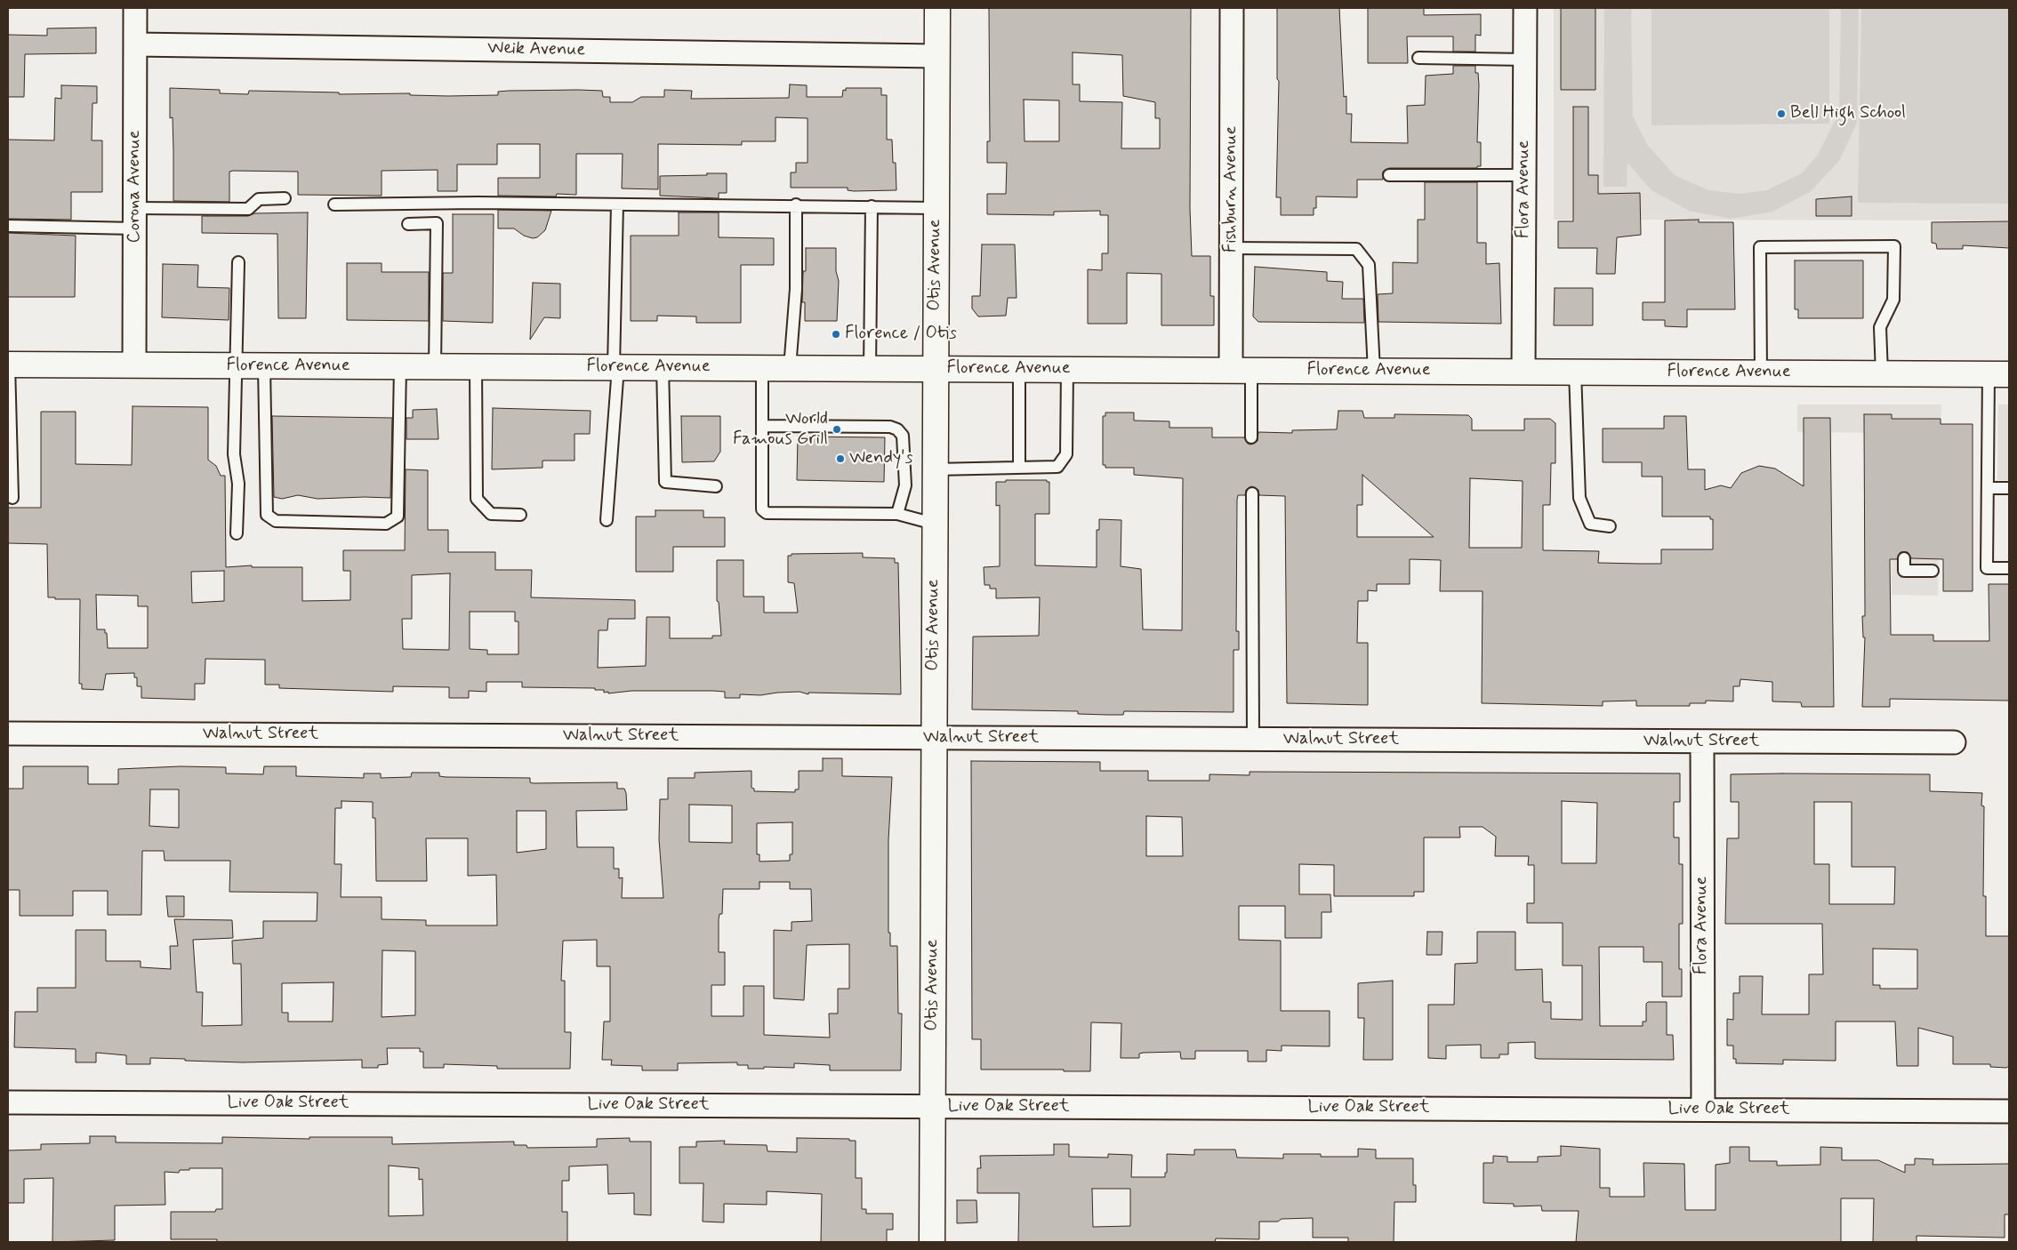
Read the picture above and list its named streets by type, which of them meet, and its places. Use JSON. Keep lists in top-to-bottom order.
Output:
{
  "streets": {
    "main road": ["Otis Avenue", "Florence Avenue"],
    "street": [
      "Weik Avenue",
      "Corona Avenue",
      "Fishburn Avenue",
      "Flora Avenue",
      "Walnut Street",
      "Live Oak Street"
    ]
  },
  "crossings": [
    ["Weik Avenue", "Corona Avenue"],
    ["Weik Avenue", "Otis Avenue"],
    ["Corona Avenue", "Florence Avenue"],
    ["Fishburn Avenue", "Florence Avenue"],
    ["Flora Avenue", "Florence Avenue"],
    ["Flora Avenue", "Walnut Street"],
    ["Flora Avenue", "Live Oak Street"],
    ["Otis Avenue", "Florence Avenue"],
    ["Otis Avenue", "Walnut Street"],
    ["Otis Avenue", "Live Oak Street"]
  ],
  "places": [
    "Bell High School",
    "Florence / Otis",
    "World Famous Grill",
    "Wendy's"
  ]
}
